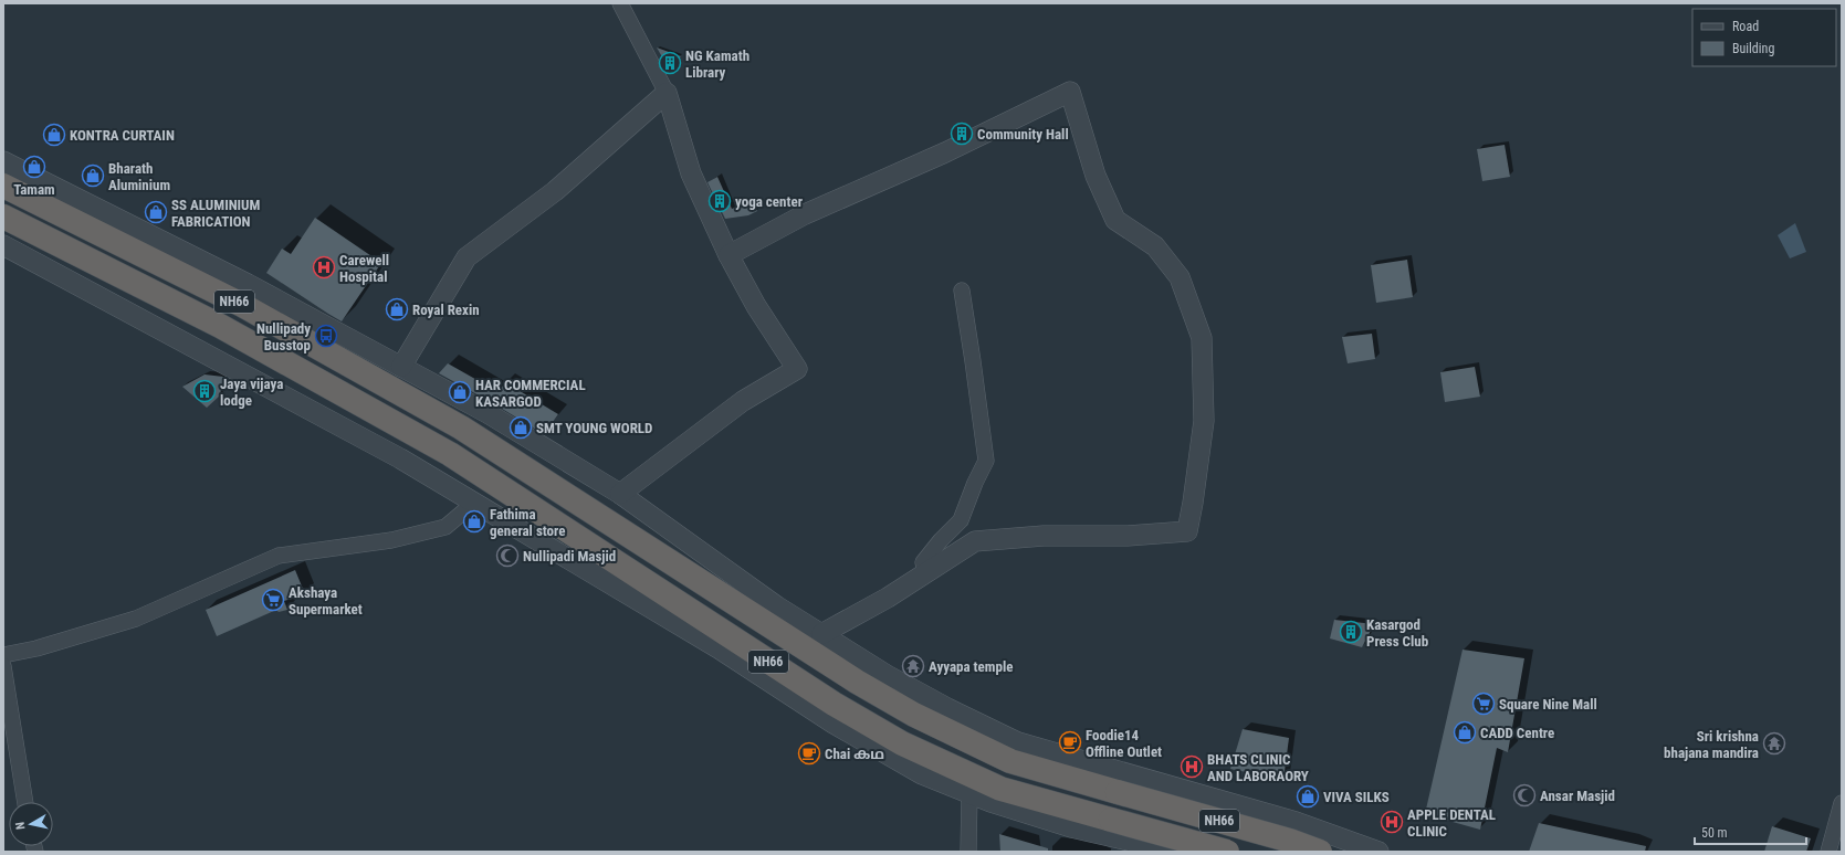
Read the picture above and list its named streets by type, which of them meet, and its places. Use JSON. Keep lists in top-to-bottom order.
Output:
{
  "streets": {
    "highway": ["NH66"]
  },
  "places": {
    "building": [
      "NG Kamath Library",
      "Community Hall",
      "yoga center",
      "Jaya vijaya lodge",
      "Kasargod Press Club"
    ],
    "shop": [
      "KONTRA CURTAIN",
      "Tamam",
      "Bharath Aluminium",
      "SS ALUMINIUM FABRICATION",
      "Royal Rexin",
      "HAR COMMERCIAL KASARGOD",
      "SMT YOUNG WORLD",
      "Fathima general store",
      "CADD Centre",
      "VIVA SILKS"
    ],
    "hospital": ["Carewell Hospital", "BHATS CLINIC AND LABORAORY", "APPLE DENTAL CLINIC"],
    "bus stop": ["Nullipady Busstop"],
    "mosque": ["Nullipadi Masjid", "Ansar Masjid"],
    "supermarket": ["Akshaya Supermarket", "Square Nine Mall"],
    "temple": ["Ayyapa temple", "Sri krishna bhajana mandira"],
    "cafe": ["Foodie14 Offline Outlet", "Chai കഥ"]
  },
  "legend": ["Road", "Building"],
  "scale_bar": "50 m",
  "north": "left"
}
